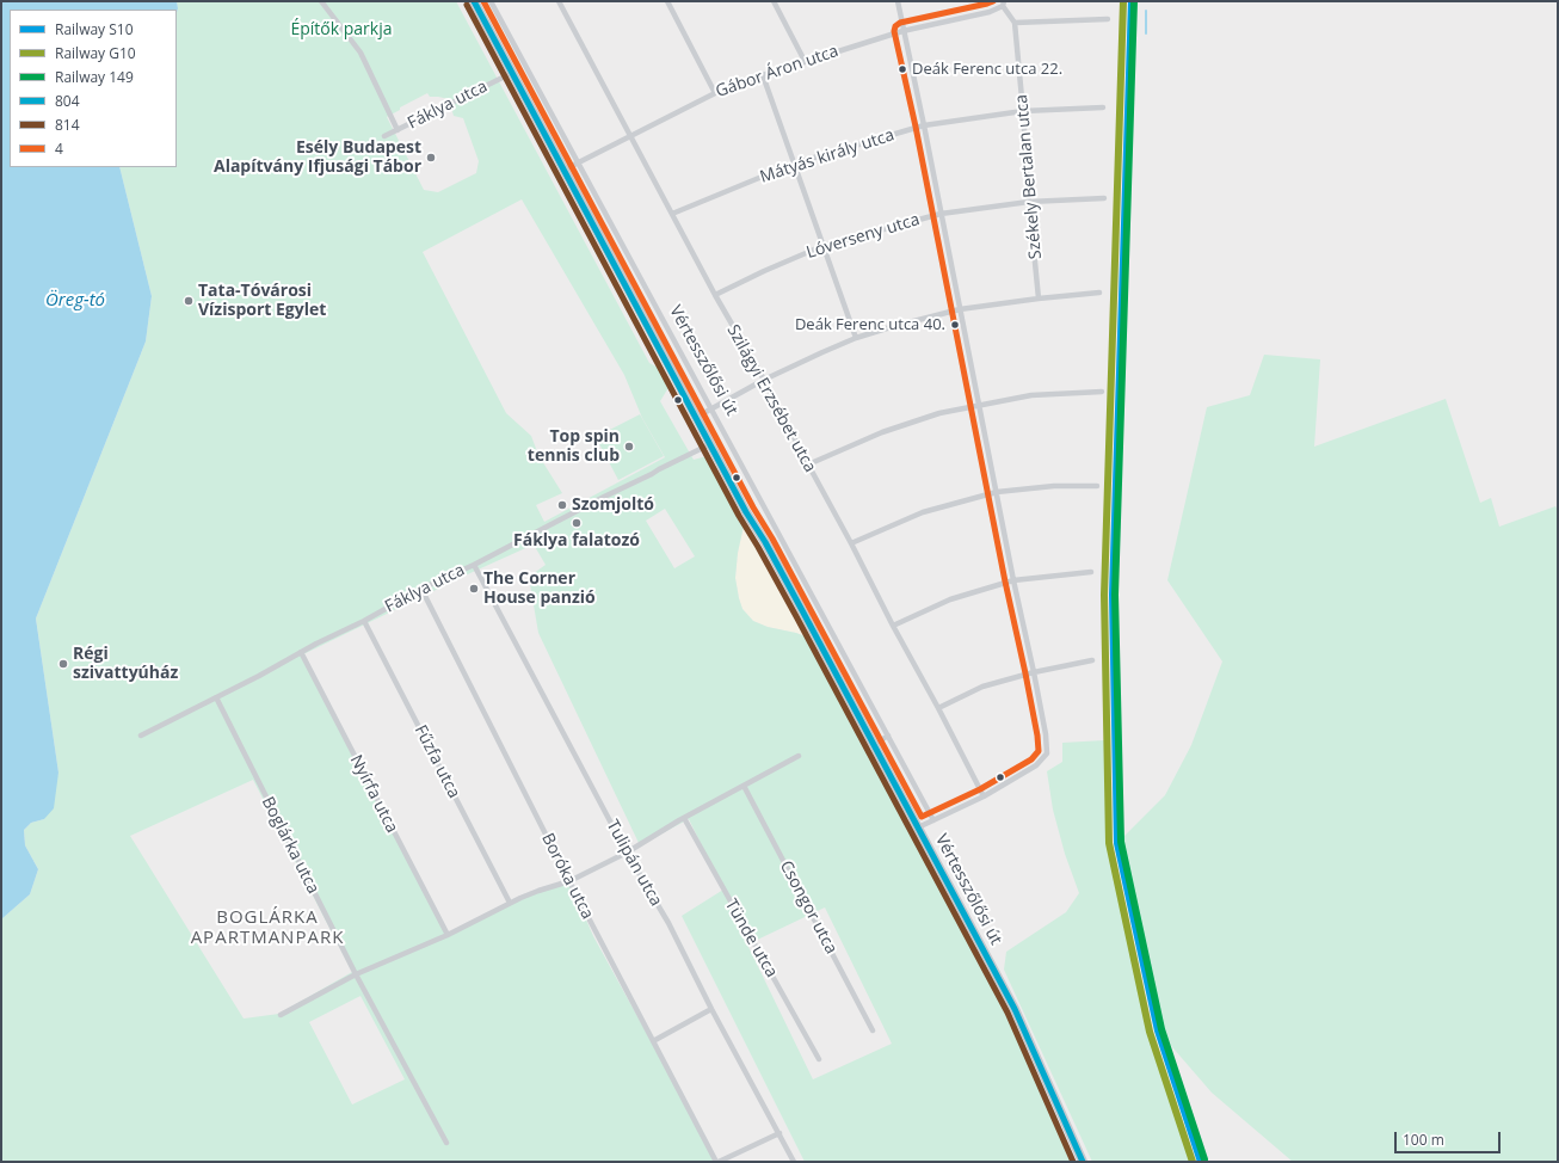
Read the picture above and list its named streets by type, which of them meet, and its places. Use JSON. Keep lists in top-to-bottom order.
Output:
{
  "streets": {
    "main road": ["Vértesszőlősi út"],
    "street": [
      "Gábor Áron utca",
      "Fáklya utca",
      "Mátyás király utca",
      "Székely Bertalan utca",
      "Lóverseny utca",
      "Szilágyi Erzsébet utca",
      "Fűzfa utca",
      "Nyírfa utca",
      "Boglárka utca",
      "Tulipán utca",
      "Boróka utca",
      "Csongor utca",
      "Tünde utca"
    ]
  },
  "crossings": [
    ["Gábor Áron utca", "Vértesszőlősi út"],
    ["Gábor Áron utca", "Szilágyi Erzsébet utca"],
    ["Fáklya utca", "Vértesszőlősi út"],
    ["Fáklya utca", "Fűzfa utca"],
    ["Fáklya utca", "Nyírfa utca"],
    ["Fáklya utca", "Boglárka utca"],
    ["Fáklya utca", "Tulipán utca"],
    ["Fáklya utca", "Boróka utca"],
    ["Mátyás király utca", "Székely Bertalan utca"],
    ["Mátyás király utca", "Szilágyi Erzsébet utca"],
    ["Székely Bertalan utca", "Lóverseny utca"],
    ["Lóverseny utca", "Szilágyi Erzsébet utca"]
  ],
  "districts": ["BOGLÁRKA APARTMANPARK"],
  "water": ["Öreg-tó"],
  "parks": ["Építők parkja"],
  "places": [
    "Deák Ferenc utca 22.",
    "Esély Budapest Alapítvány Ifjusági Tábor",
    "Tata-Tóvárosi Vízisport Egylet",
    "Deák Ferenc utca 40.",
    "Top spin tennis club",
    "Szomjoltó",
    "Fáklya falatozó",
    "The Corner House panzió",
    "Régi szivattyúház"
  ],
  "lines": [
    "rail line S10",
    "rail line G10",
    "rail line 149",
    "transit line 804",
    "transit line 4",
    "transit line 814"
  ],
  "legend": [
    "Railway S10",
    "Railway G10",
    "Railway 149",
    "804",
    "814",
    "4"
  ],
  "scale_bar": "100 m"
}
